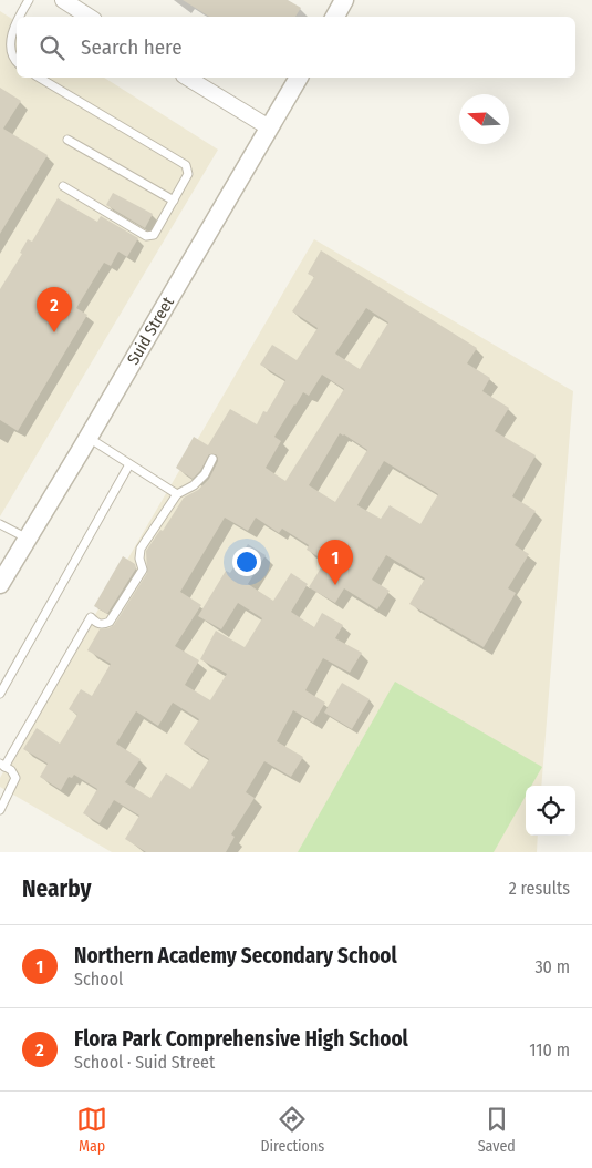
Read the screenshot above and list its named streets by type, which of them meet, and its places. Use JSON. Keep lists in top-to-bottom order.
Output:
{
  "streets": {
    "street": ["Suid Street"]
  },
  "north": "left",
  "page": {
    "search": "Search here",
    "pins": ["2", "1"],
    "heading": ["Nearby", "2 results"],
    "list": [
      {
        "mark": "1",
        "name": "Northern Academy Secondary School",
        "note": "School",
        "value": "30 m"
      },
      {
        "mark": "2",
        "name": "Flora Park Comprehensive High School",
        "note": "School · Suid Street",
        "value": "110 m"
      }
    ],
    "nav": ["Map", "Directions", "Saved"]
  }
}
